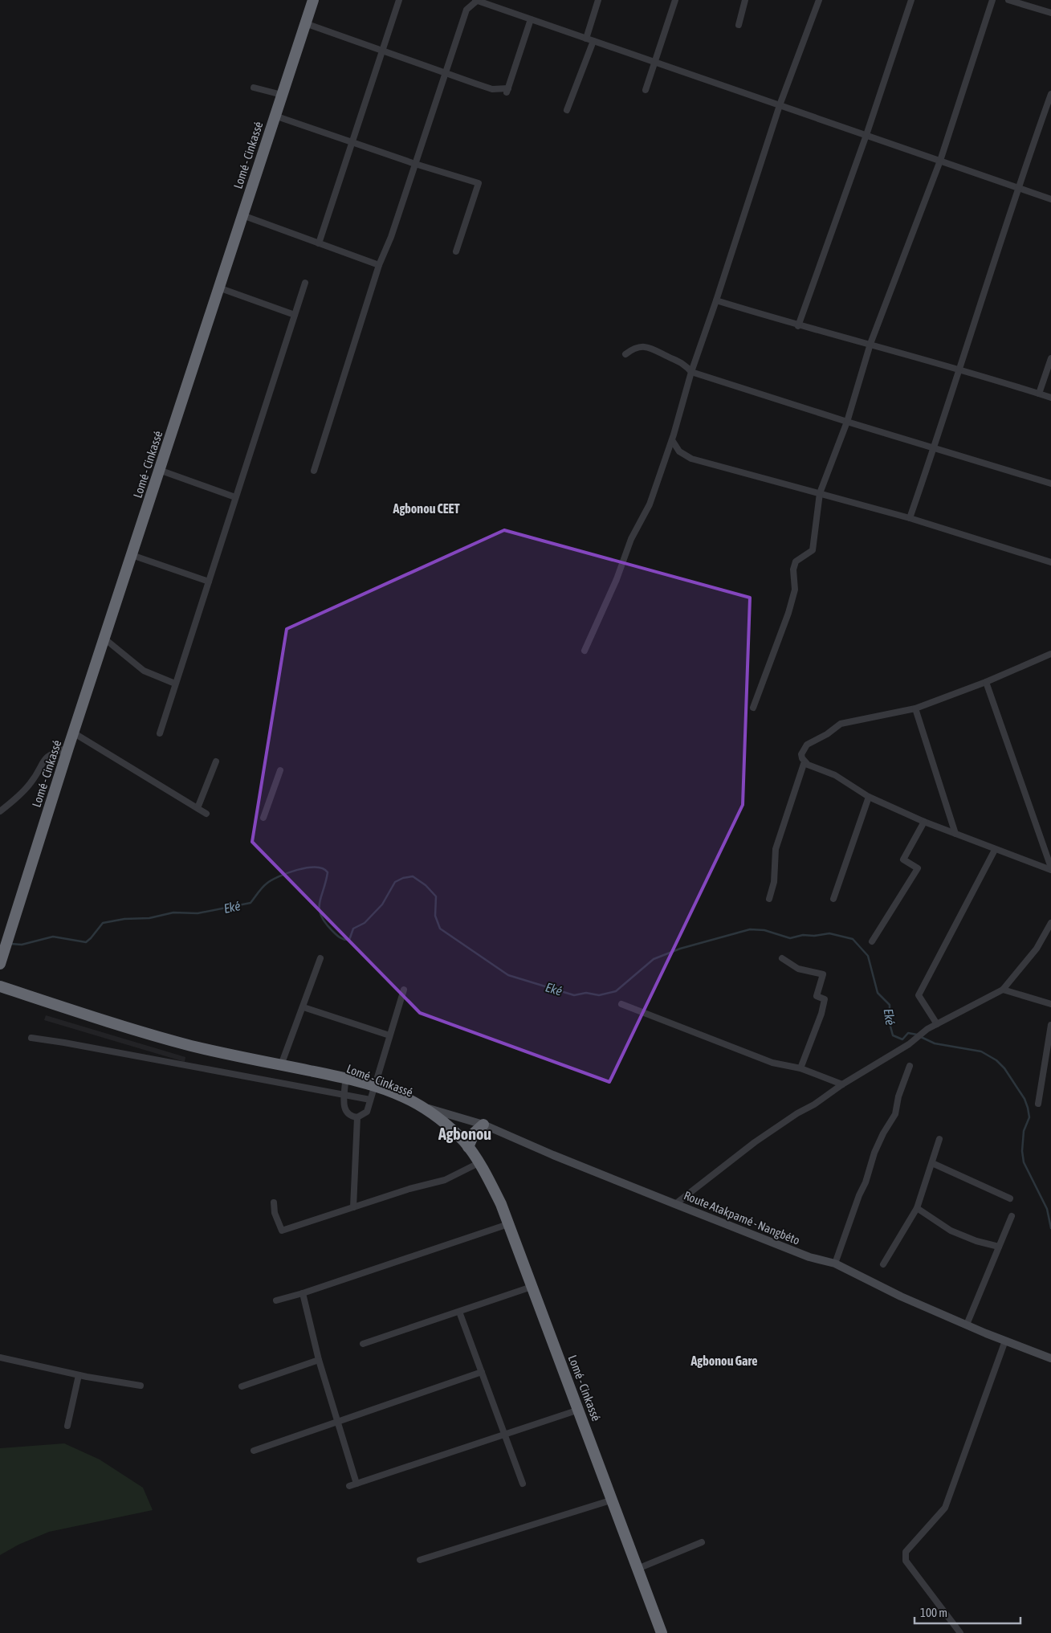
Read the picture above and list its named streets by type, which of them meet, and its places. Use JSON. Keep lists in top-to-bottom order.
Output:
{
  "streets": {
    "highway": ["Lomé - Cinkassé"],
    "main road": ["Route Atakpamé - Nangbéto"]
  },
  "crossings": [
    ["Lomé - Cinkassé", "Route Atakpamé - Nangbéto"]
  ],
  "districts": ["Agbonou CEET", "Agbonou", "Agbonou Gare"],
  "water": ["Eké"],
  "scale_bar": "100 m"
}
